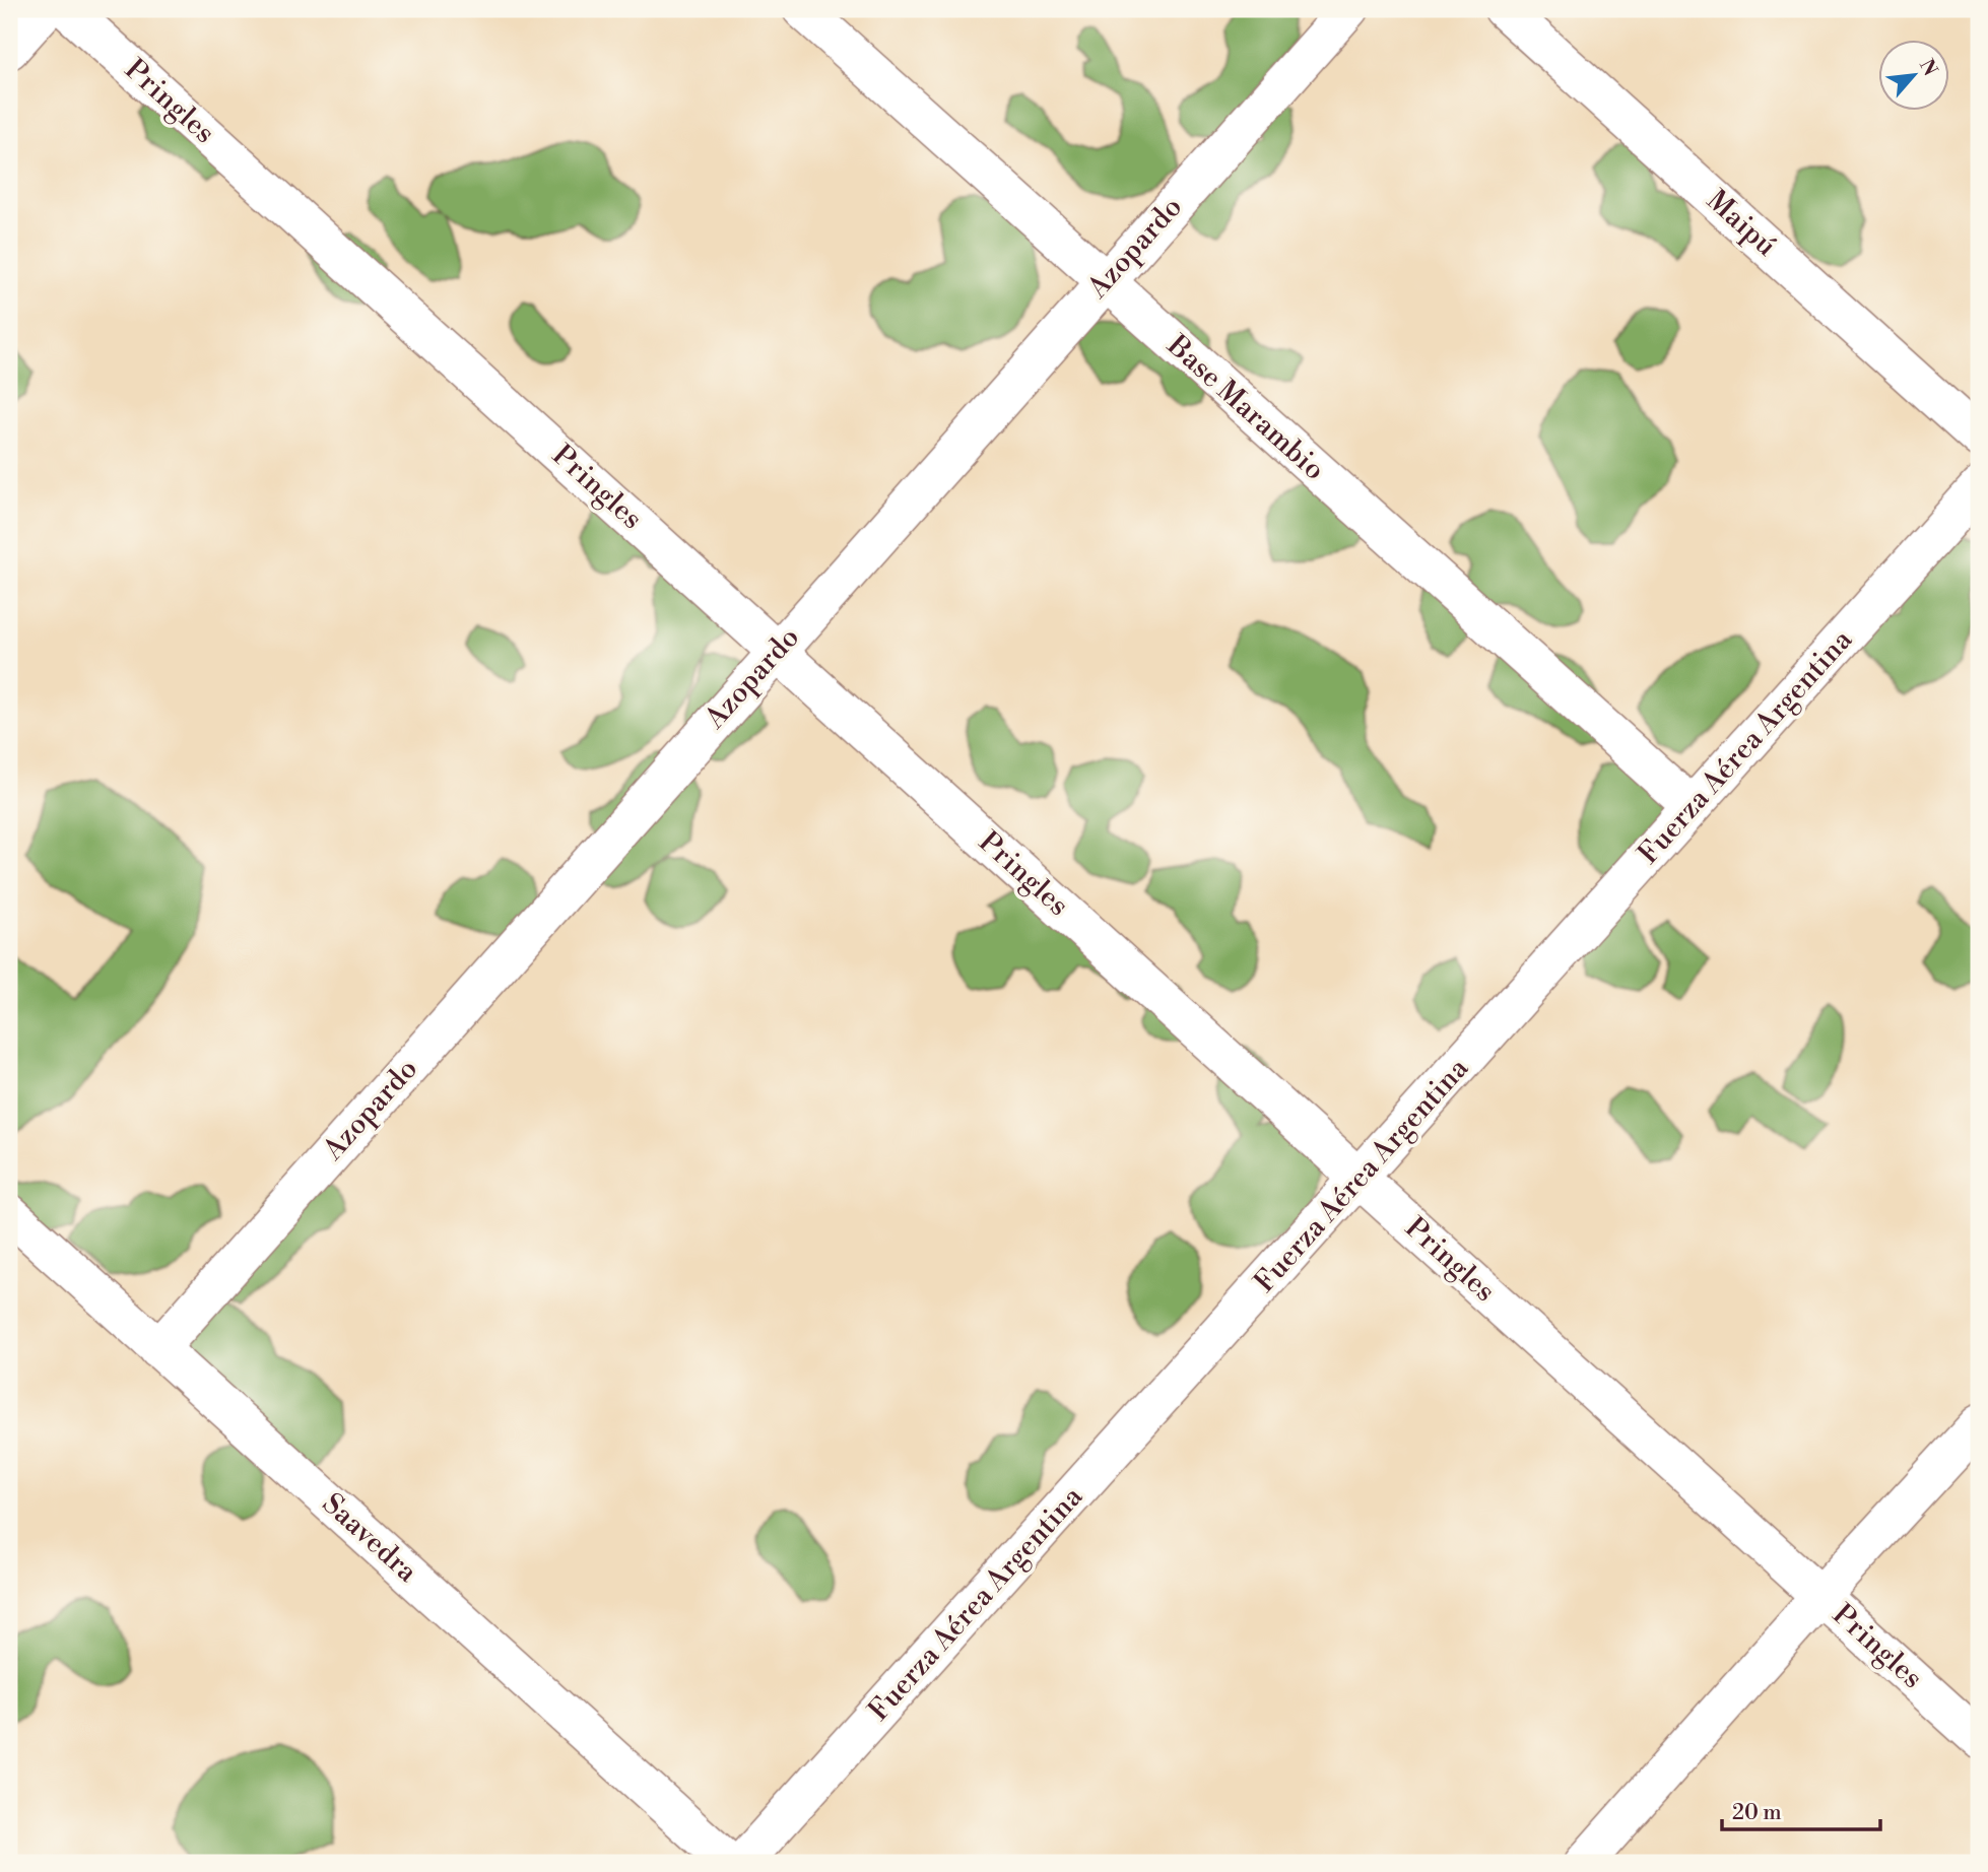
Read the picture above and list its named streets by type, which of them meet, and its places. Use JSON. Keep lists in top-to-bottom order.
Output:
{
  "streets": {
    "street": [
      "Pringles",
      "Maipú",
      "Azopardo",
      "Base Marambio",
      "Fuerza Aérea Argentina",
      "Saavedra"
    ]
  },
  "crossings": [
    ["Pringles", "Azopardo"],
    ["Pringles", "Fuerza Aérea Argentina"],
    ["Azopardo", "Base Marambio"],
    ["Azopardo", "Saavedra"],
    ["Base Marambio", "Fuerza Aérea Argentina"]
  ],
  "scale_bar": "20 m",
  "north": "top right"
}
